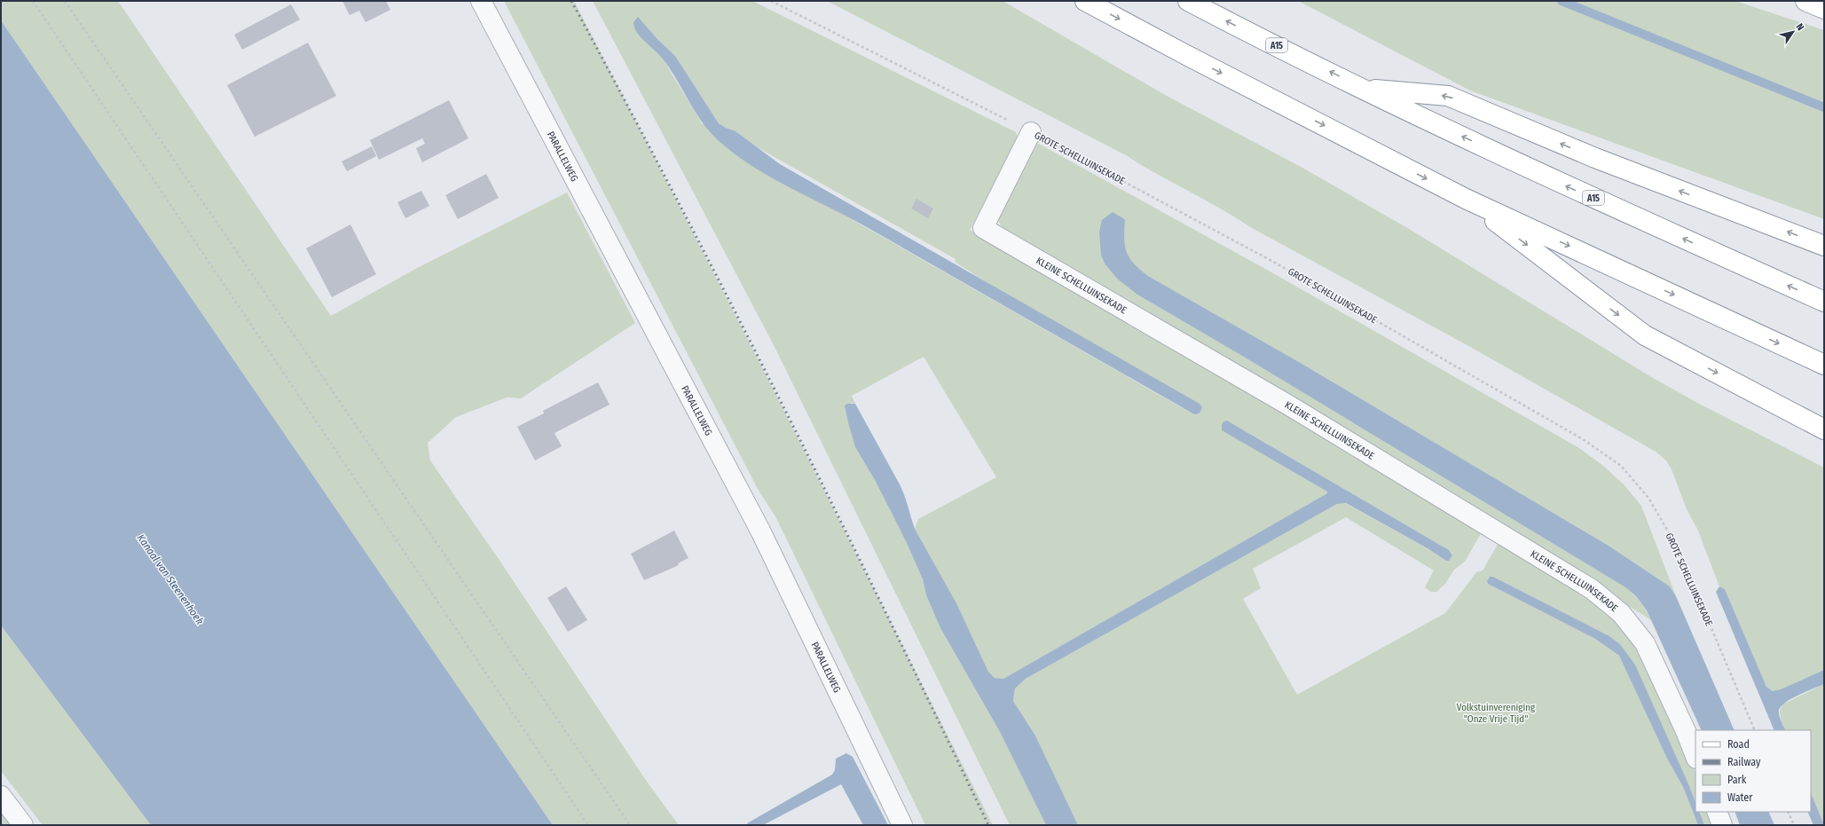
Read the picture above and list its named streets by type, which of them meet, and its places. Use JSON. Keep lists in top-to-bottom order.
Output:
{
  "streets": {
    "main road": ["A15"],
    "street": ["PARALLELWEG", "KLEINE SCHELLUINSEKADE"],
    "path": ["GROTE SCHELLUINSEKADE"]
  },
  "crossings": [
    ["GROTE SCHELLUINSEKADE", "KLEINE SCHELLUINSEKADE"]
  ],
  "water": ["Kanaal van Steenenhoek"],
  "parks": ["Volkstuinvereniging \"Onze Vrije Tijd\""],
  "legend": [
    "Road",
    "Railway",
    "Park",
    "Water"
  ],
  "north": "top right"
}
